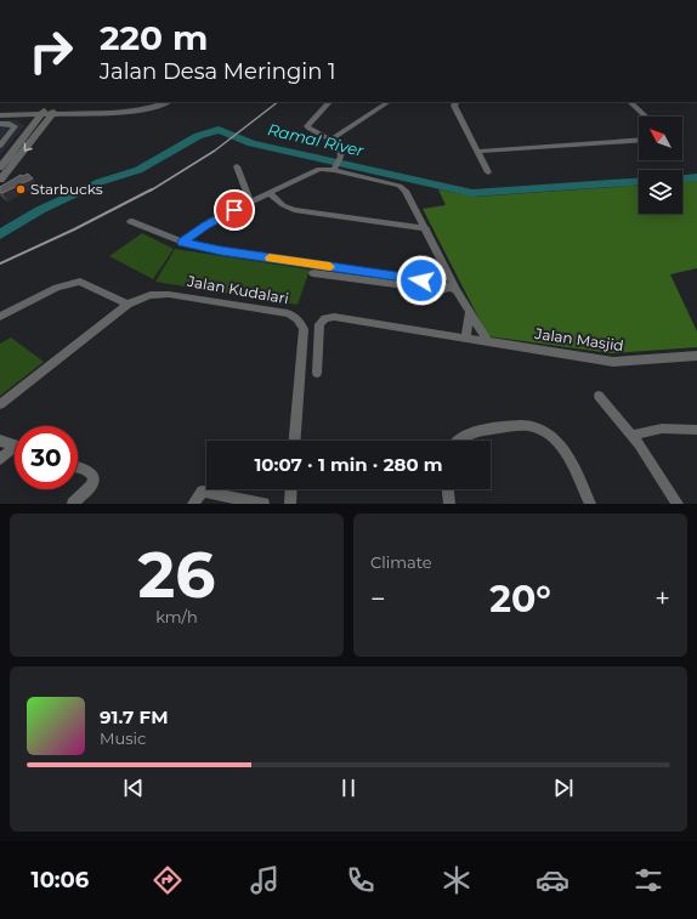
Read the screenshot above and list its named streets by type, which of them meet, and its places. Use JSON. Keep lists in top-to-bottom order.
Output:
{
  "streets": {
    "street": ["Jalan Kudalari", "Jalan Masjid"]
  },
  "water": ["Ramal River"],
  "places": ["Starbucks"],
  "north": "top left",
  "page": {
    "turn": ["220 m", "Jalan Desa Meringin 1"],
    "limit": "30",
    "trip": "10:07 · 1 min · 280 m",
    "tile": [
      ["26", "km/h"],
      "Climate"
    ],
    "heat": ["−", "20°", "+"],
    "song": ["91.7 FM", "Music"],
    "tabs": "10:06"
  }
}
